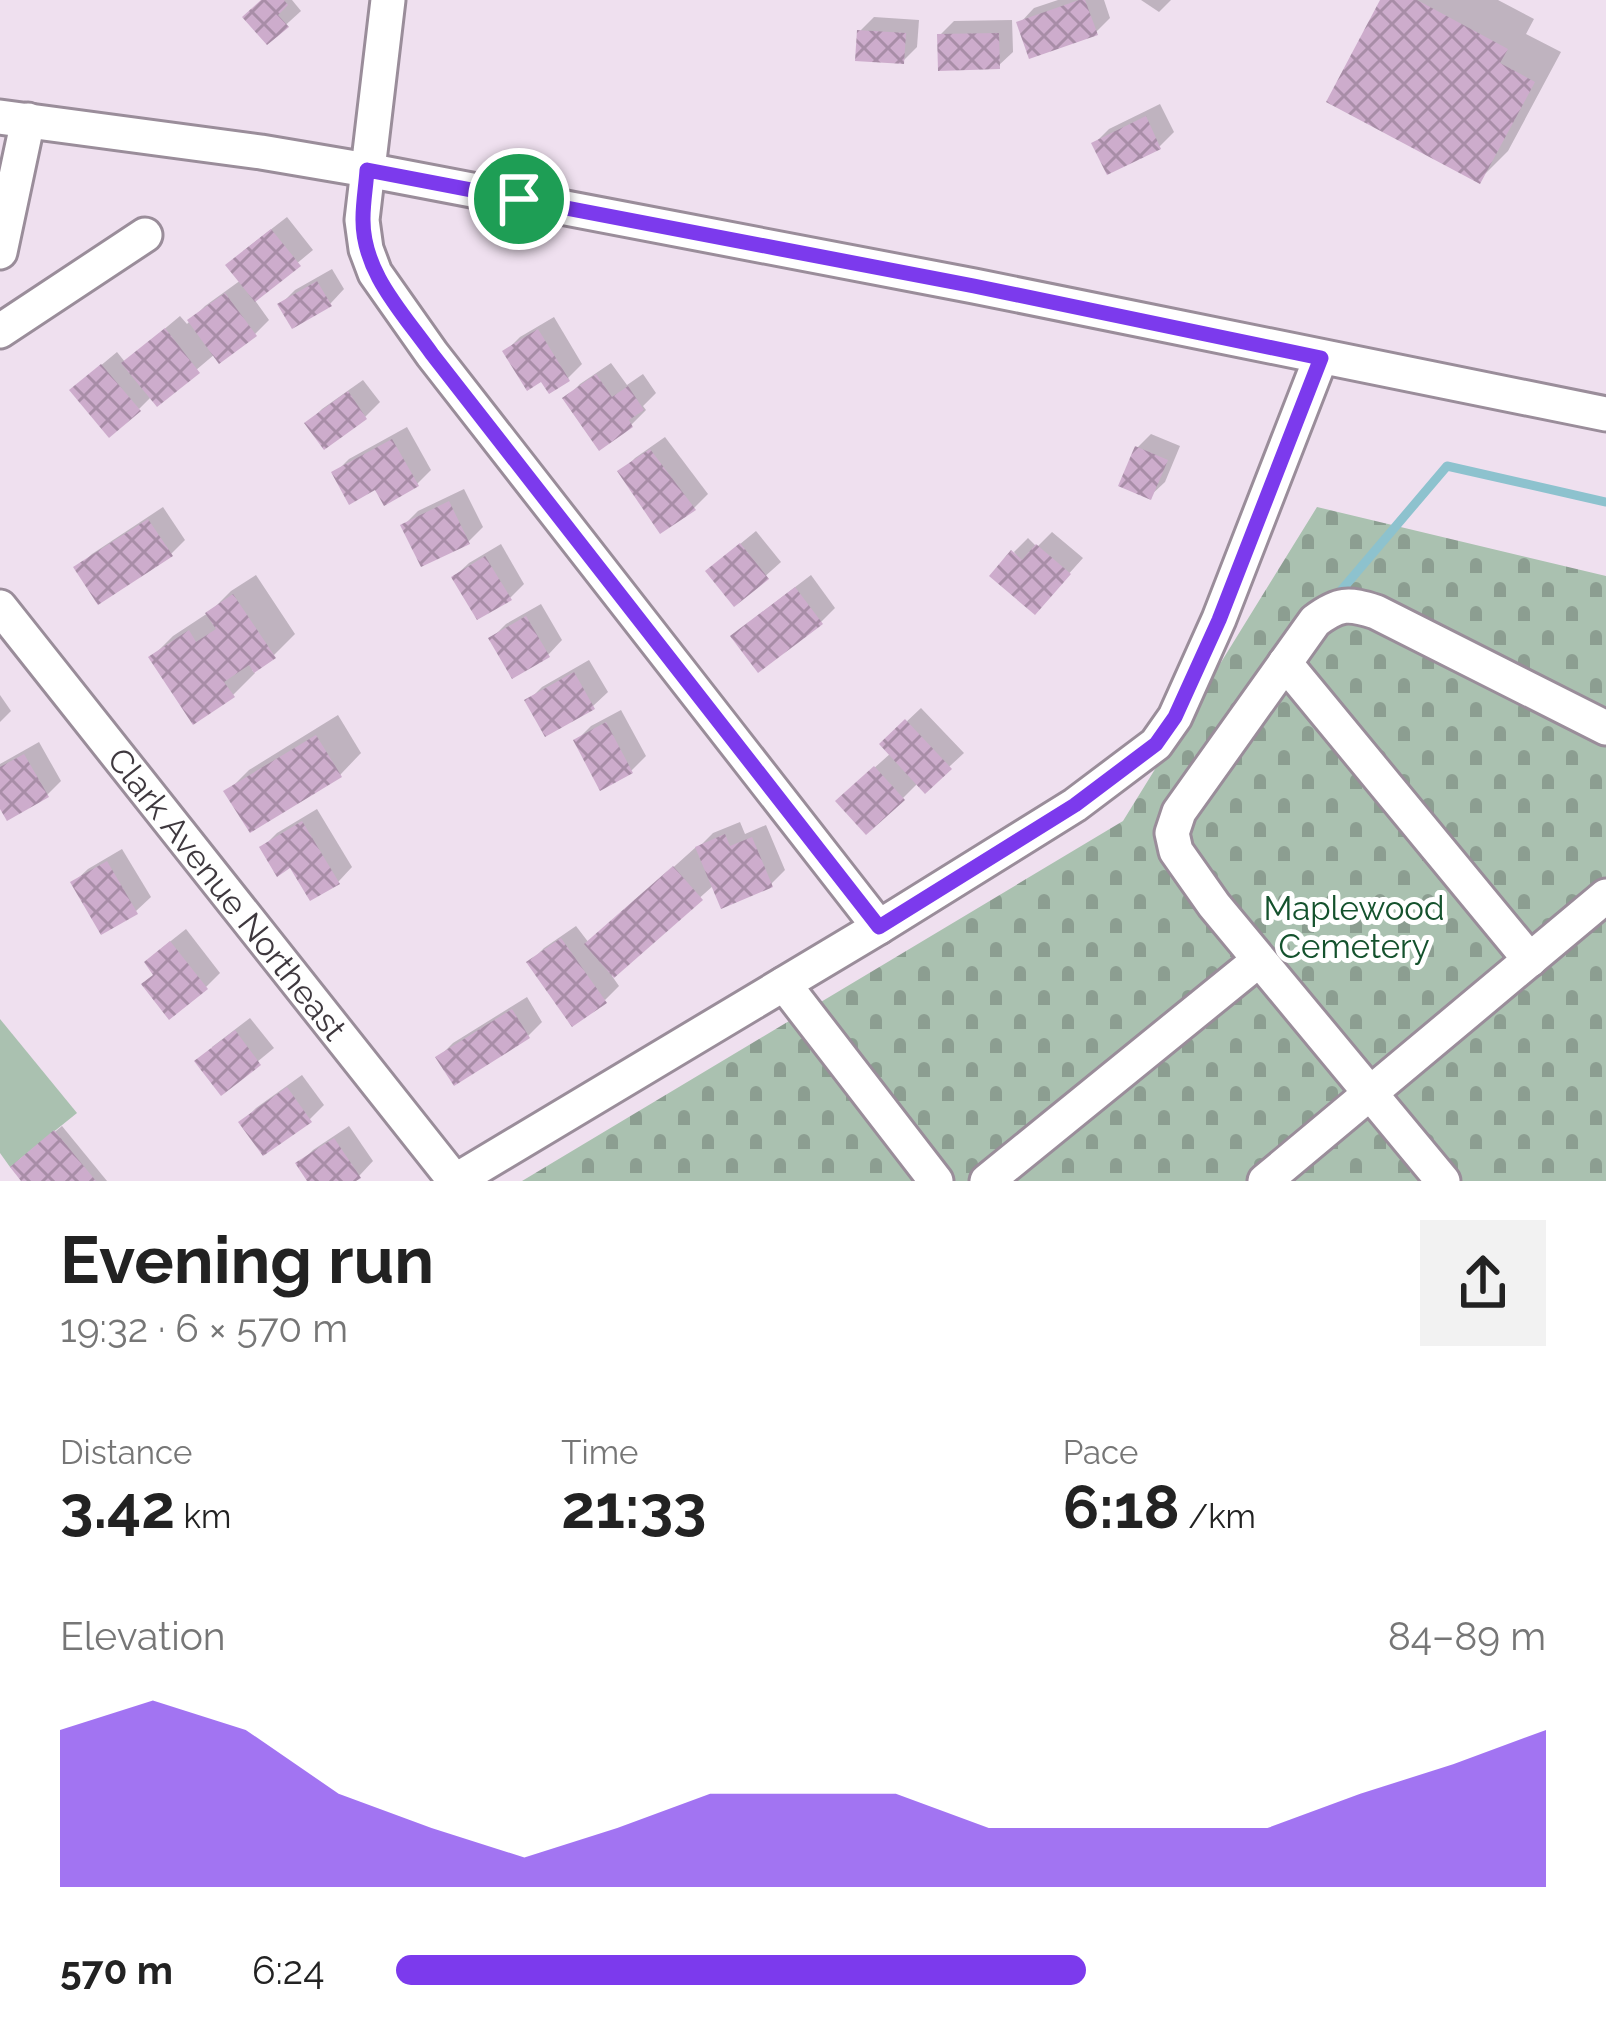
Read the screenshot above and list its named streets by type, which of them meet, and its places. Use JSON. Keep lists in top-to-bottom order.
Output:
{
  "streets": {
    "street": ["Clark Avenue Northeast"]
  },
  "parks": ["Maplewood Cemetery"],
  "page": {
    "heading": ["Evening run", "19:32 · 6 × 570 m"],
    "stats": [
      ["Distance", "3.42 km"],
      ["Time", "21:33"],
      ["Pace", "6:18 /km"]
    ],
    "chart": ["Elevation", "84–89 m"],
    "list": [
      {
        "name": "570 m",
        "note": "6:24"
      }
    ]
  }
}
